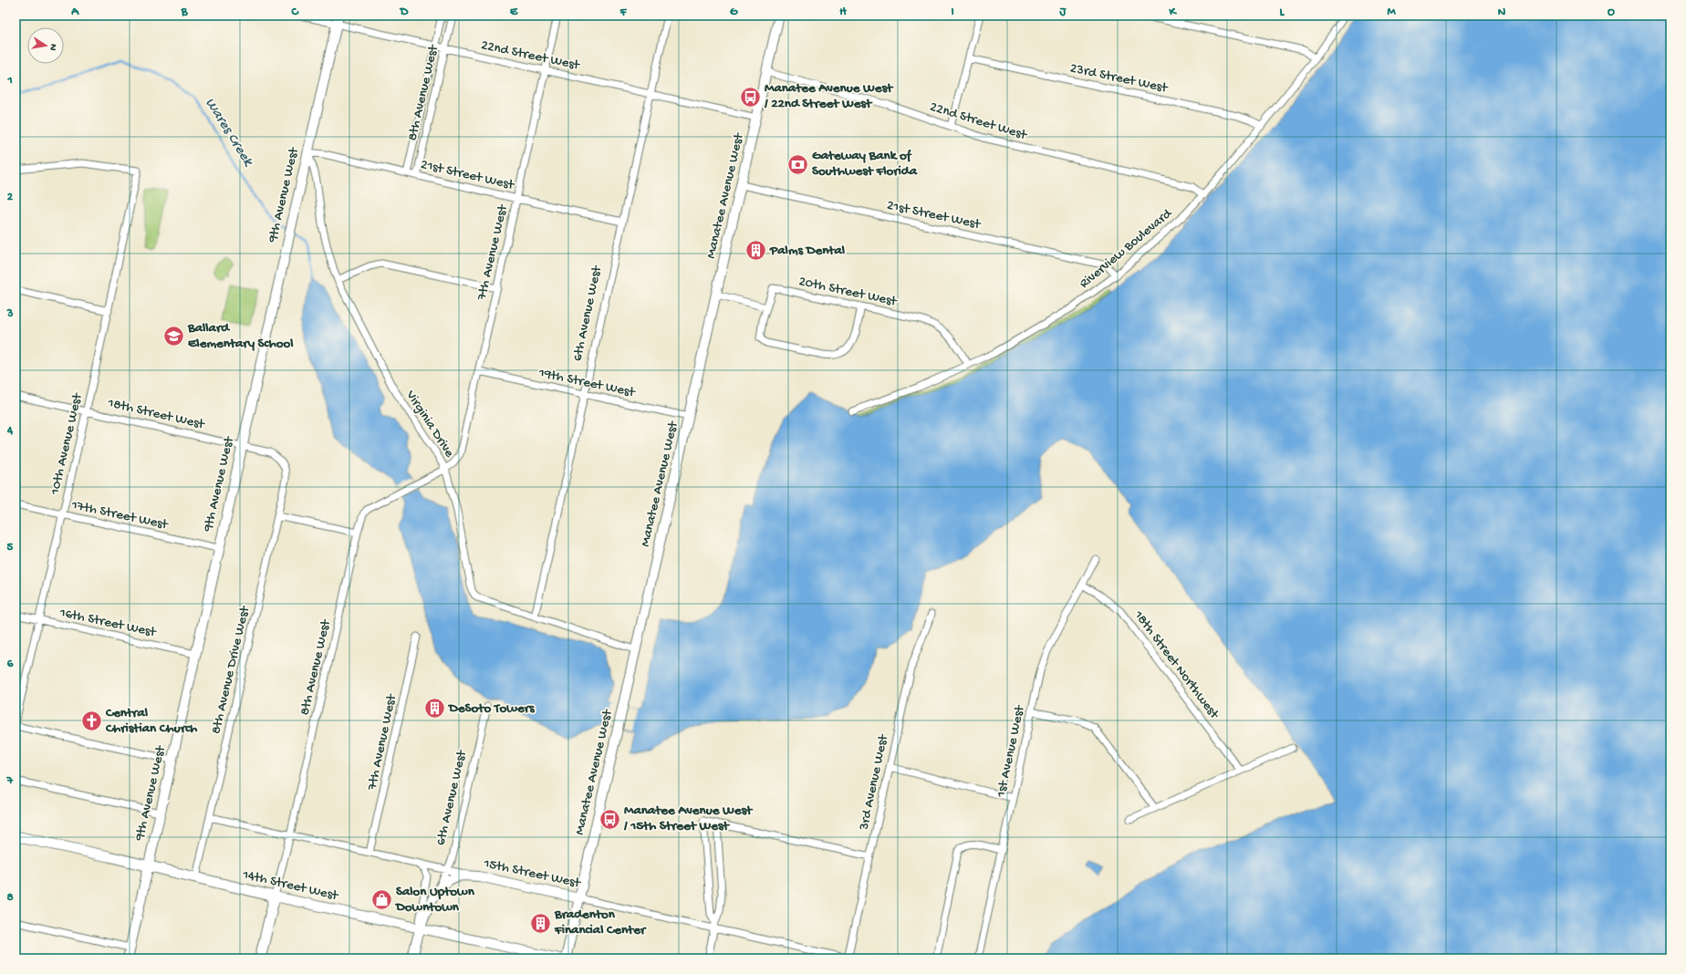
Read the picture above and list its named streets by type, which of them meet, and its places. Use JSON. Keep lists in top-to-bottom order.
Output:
{
  "streets": {
    "main road": [
      "9th Avenue West",
      "Manatee Avenue West",
      "6th Avenue West",
      "15th Street West",
      "14th Street West"
    ],
    "street": [
      "22nd Street West",
      "23rd Street West",
      "8th Avenue West",
      "21st Street West",
      "Riverview Boulevard",
      "7th Avenue West",
      "20th Street West",
      "19th Street West",
      "18th Street West",
      "Virginia Drive",
      "10th Avenue West",
      "17th Street West",
      "16th Street West",
      "18th Street Northwest",
      "8th Avenue Drive West",
      "1st Avenue West",
      "3rd Avenue West"
    ]
  },
  "crossings": [
    ["22nd Street West", "8th Avenue West"],
    ["22nd Street West", "9th Avenue West"],
    ["22nd Street West", "Manatee Avenue West"],
    ["22nd Street West", "Riverview Boulevard"],
    ["22nd Street West", "7th Avenue West"],
    ["22nd Street West", "6th Avenue West"],
    ["23rd Street West", "Riverview Boulevard"],
    ["8th Avenue West", "21st Street West"],
    ["8th Avenue West", "7th Avenue West"],
    ["8th Avenue West", "15th Street West"],
    ["8th Avenue West", "14th Street West"],
    ["21st Street West", "9th Avenue West"],
    ["21st Street West", "Manatee Avenue West"],
    ["21st Street West", "Riverview Boulevard"],
    ["21st Street West", "7th Avenue West"],
    ["21st Street West", "6th Avenue West"],
    ["21st Street West", "Virginia Drive"],
    ["9th Avenue West", "18th Street West"],
    ["9th Avenue West", "Virginia Drive"],
    ["9th Avenue West", "17th Street West"],
    ["9th Avenue West", "16th Street West"],
    ["9th Avenue West", "14th Street West"],
    ["Manatee Avenue West", "19th Street West"],
    ["Manatee Avenue West", "Virginia Drive"],
    ["Manatee Avenue West", "15th Street West"],
    ["Riverview Boulevard", "20th Street West"],
    ["7th Avenue West", "19th Street West"],
    ["7th Avenue West", "Virginia Drive"],
    ["7th Avenue West", "15th Street West"],
    ["6th Avenue West", "19th Street West"],
    ["6th Avenue West", "Virginia Drive"],
    ["6th Avenue West", "15th Street West"],
    ["6th Avenue West", "14th Street West"],
    ["18th Street West", "10th Avenue West"],
    ["18th Street West", "8th Avenue Drive West"],
    ["10th Avenue West", "17th Street West"],
    ["10th Avenue West", "16th Street West"],
    ["18th Street Northwest", "1st Avenue West"],
    ["8th Avenue Drive West", "15th Street West"],
    ["8th Avenue Drive West", "14th Street West"],
    ["3rd Avenue West", "15th Street West"]
  ],
  "water": ["Wares Creek"],
  "places": {
    "bus stop": ["Manatee Avenue West / 22nd Street West", "Manatee Avenue West / 15th Street West"],
    "bank": ["Gateway Bank of Southwest Florida"],
    "building": ["Palms Dental", "DeSoto Towers", "Bradenton Financial Center"],
    "school or university": ["Ballard Elementary School"],
    "church": ["Central Christian Church"],
    "shop": ["Salon Uptown Downtown"]
  },
  "north": "right",
  "grid": {
    "columns": [
      "A",
      "B",
      "C",
      "D",
      "E",
      "F",
      "G",
      "H",
      "I",
      "J",
      "K",
      "L",
      "M",
      "N",
      "O"
    ],
    "rows": [
      "1",
      "2",
      "3",
      "4",
      "5",
      "6",
      "7",
      "8"
    ]
  }
}
